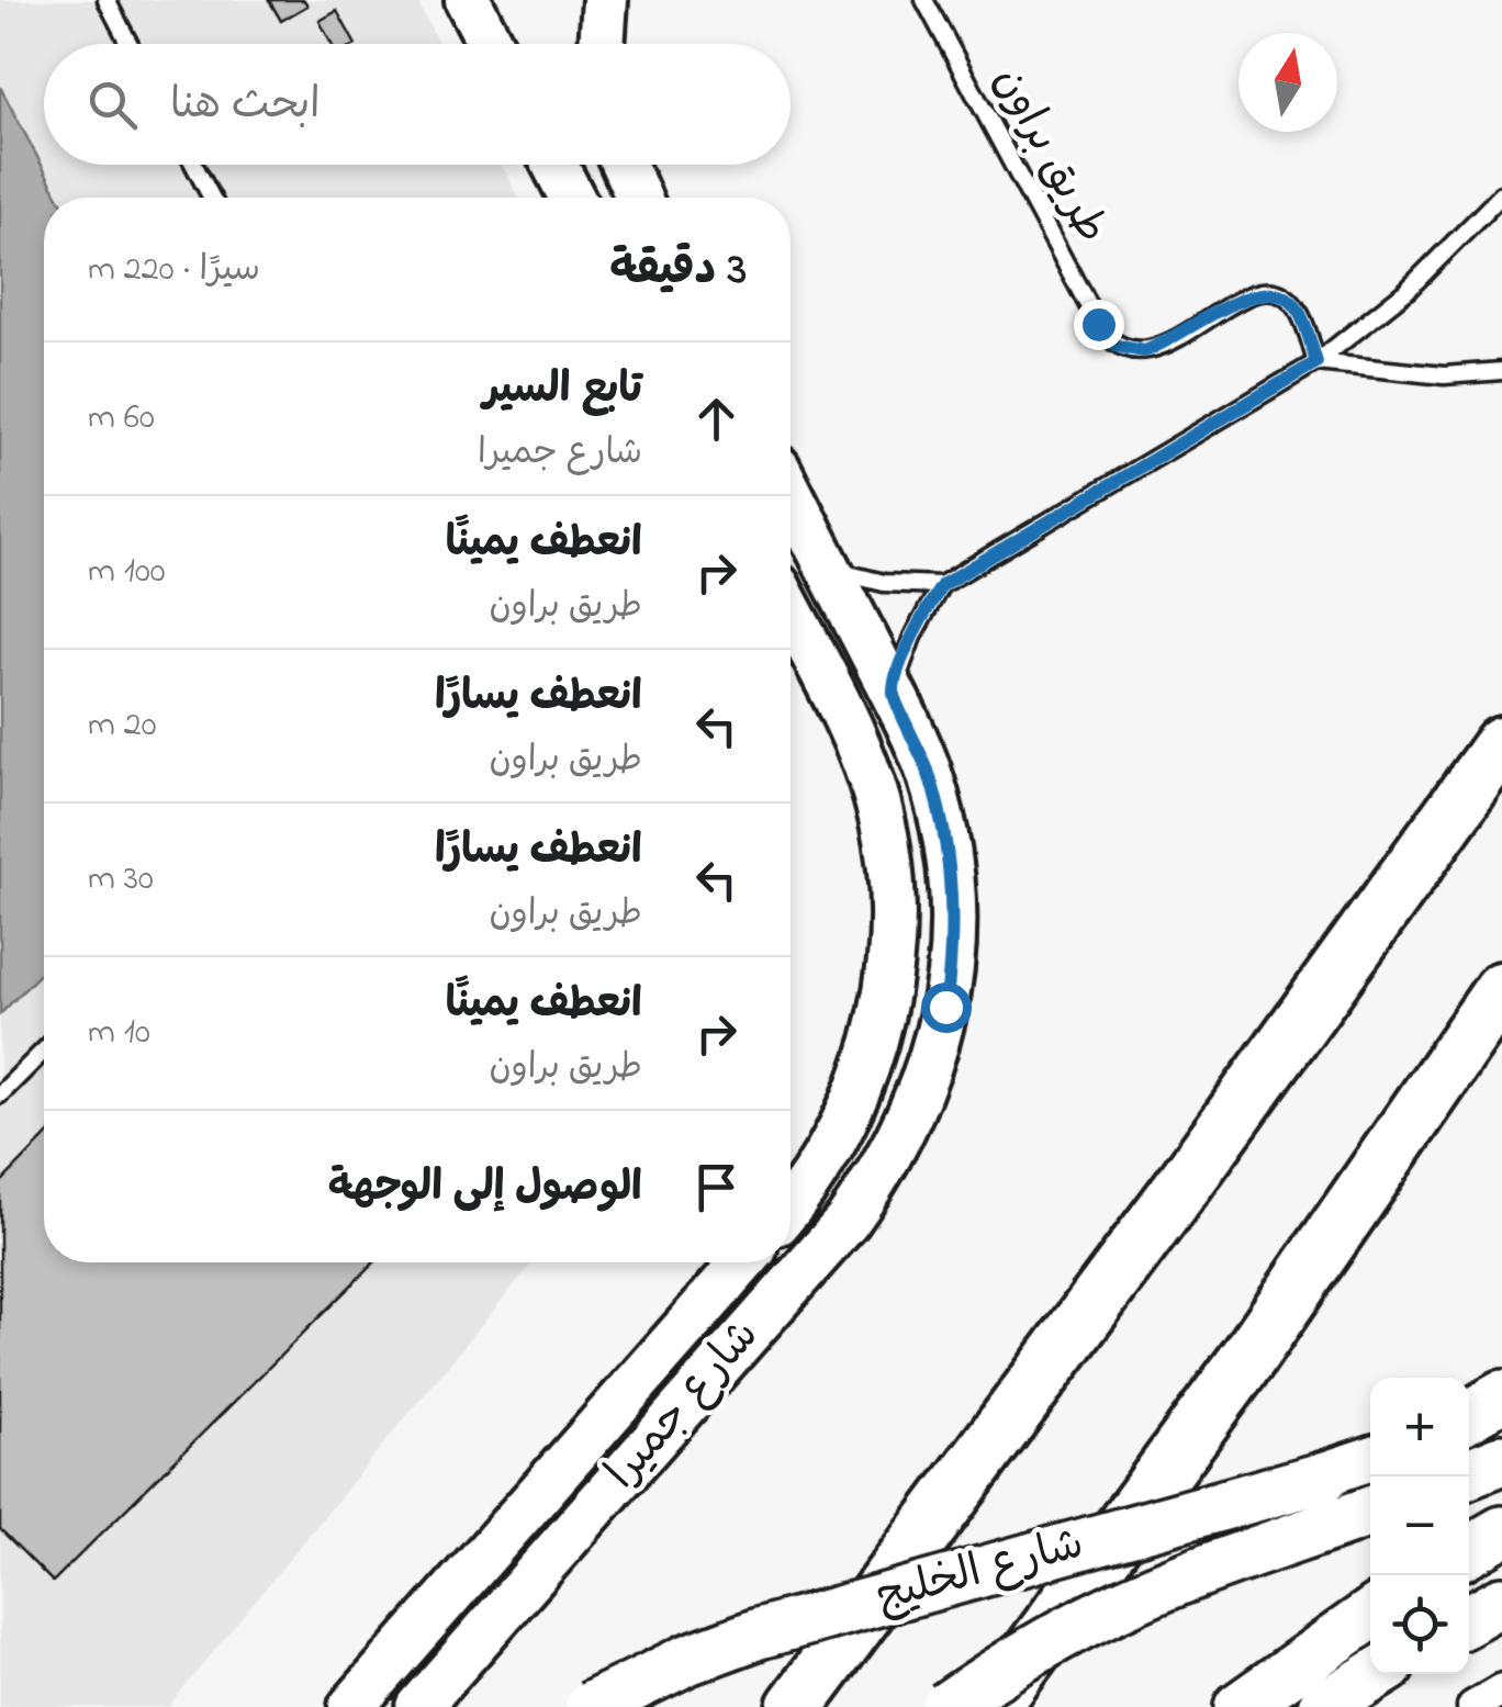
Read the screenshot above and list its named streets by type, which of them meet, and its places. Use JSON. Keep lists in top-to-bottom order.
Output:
{
  "streets": {
    "main road": ["شارع الخليج"],
    "street": ["شارع جميرا"],
    "lane": ["طريق براون"]
  },
  "north": "top",
  "page": {
    "search": "ابحث هنا",
    "heading": ["3 دقيقة", "سيرًا · 220 m"],
    "list": [
      ["تابع السير", "شارع جميرا", "60 m"],
      ["انعطف يمينًا", "طريق براون", "100 m"],
      ["انعطف يسارًا", "طريق براون", "20 m"],
      ["انعطف يسارًا", "طريق براون", "30 m"],
      ["انعطف يمينًا", "طريق براون", "10 m"],
      "الوصول إلى الوجهة"
    ],
    "map_buttons": ["+", "−"]
  }
}
